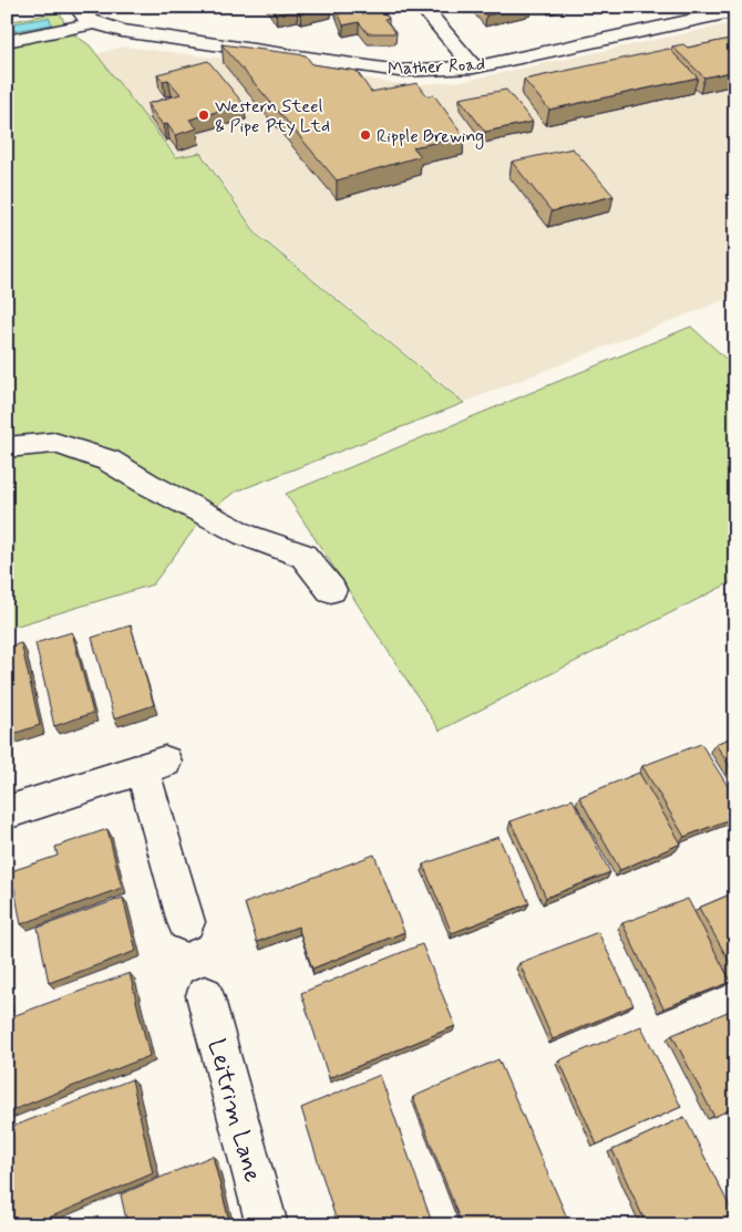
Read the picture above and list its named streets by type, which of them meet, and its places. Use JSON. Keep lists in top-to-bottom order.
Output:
{
  "streets": {
    "street": ["Mather Road", "Leitrim Lane"]
  },
  "places": ["Western Steel & Pipe Pty Ltd", "Ripple Brewing"]
}
